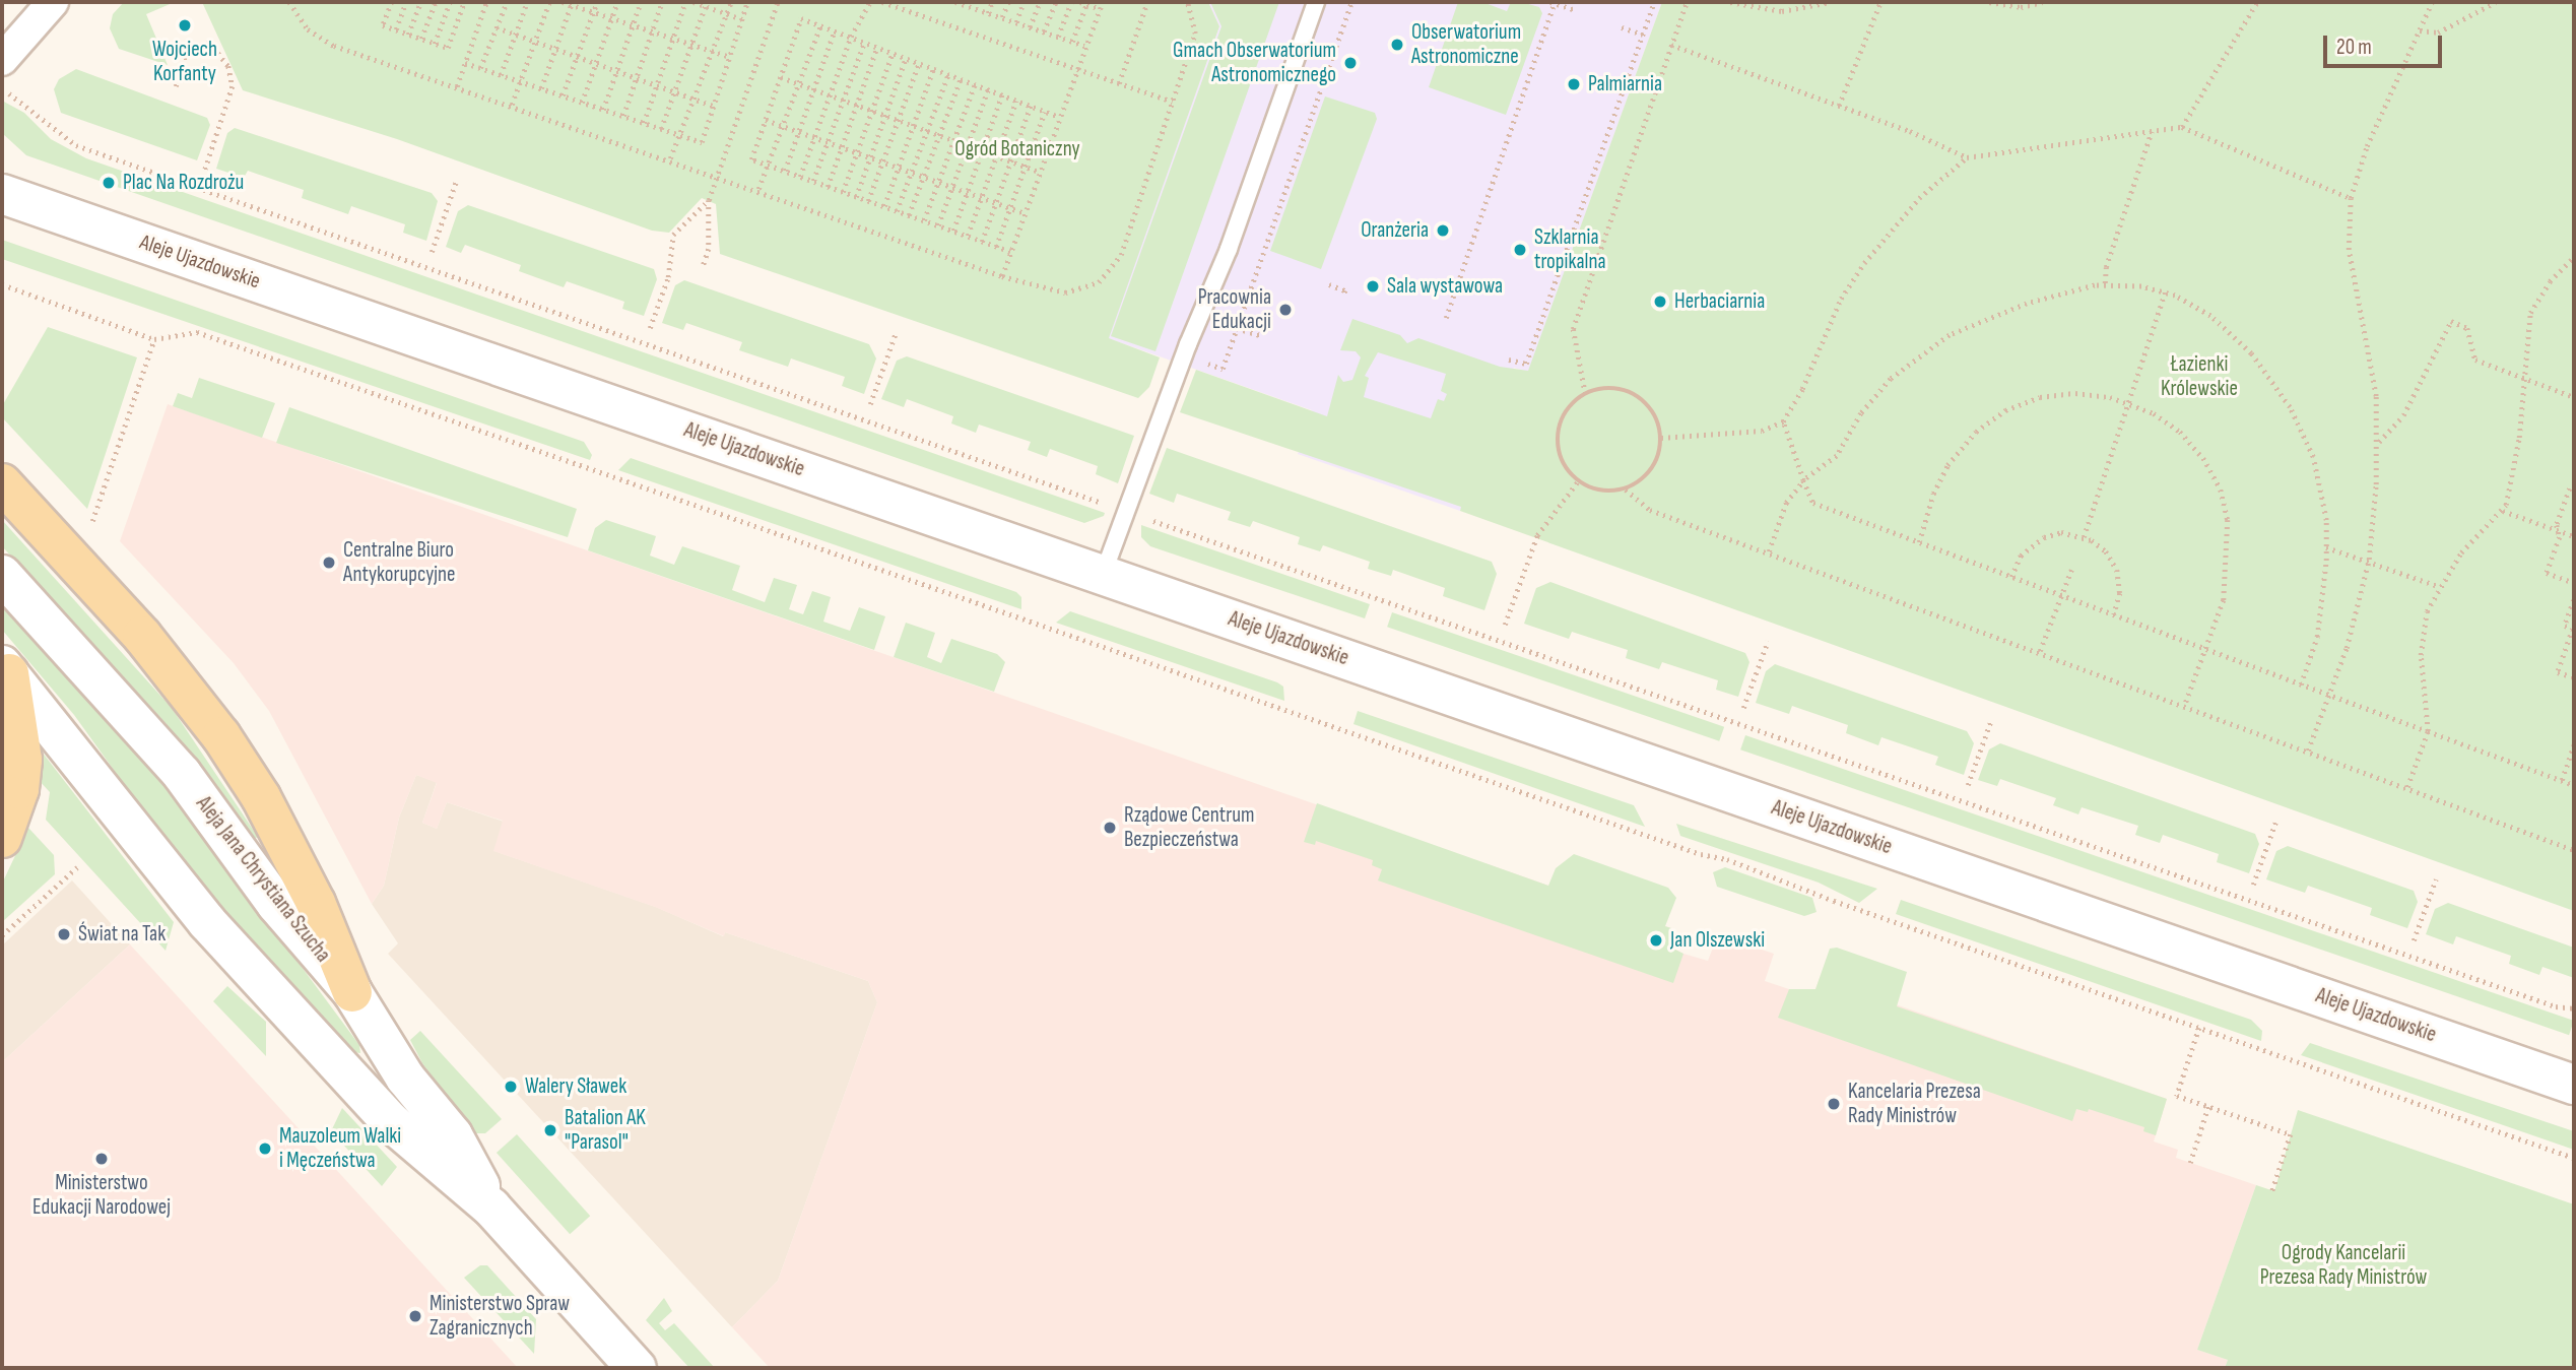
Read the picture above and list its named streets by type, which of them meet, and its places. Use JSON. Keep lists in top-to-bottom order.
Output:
{
  "streets": {
    "street": ["Aleje Ujazdowskie", "Aleja Jana Chrystiana Szucha"]
  },
  "parks": ["Ogród Botaniczny", "Łazienki Królewskie", "Ogrody Kancelarii Prezesa Rady Ministrów"],
  "places": [
    "Wojciech Korfanty",
    "Obserwatorium Astronomiczne",
    "Gmach Obserwatorium Astronomicznego",
    "Palmiarnia",
    "Plac Na Rozdrożu",
    "Oranżeria",
    "Szklarnia tropikalna",
    "Sala wystawowa",
    "Herbaciarnia",
    "Pracownia Edukacji",
    "Centralne Biuro Antykorupcyjne",
    "Rządowe Centrum Bezpieczeństwa",
    "Świat na Tak",
    "Jan Olszewski",
    "Walery Sławek",
    "Kancelaria Prezesa Rady Ministrów",
    "Batalion AK \"Parasol\"",
    "Mauzoleum Walki i Męczeństwa",
    "Ministerstwo Edukacji Narodowej",
    "Ministerstwo Spraw Zagranicznych"
  ],
  "scale_bar": "20 m"
}
